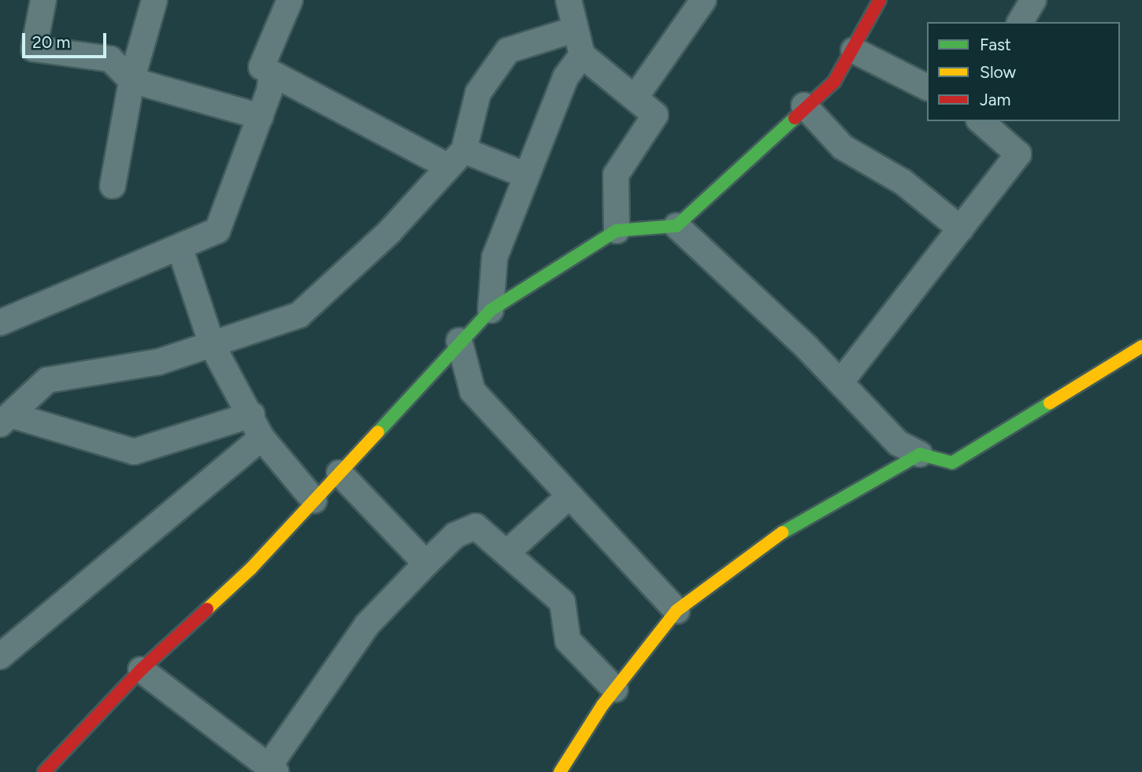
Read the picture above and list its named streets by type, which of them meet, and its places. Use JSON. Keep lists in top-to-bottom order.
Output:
{
  "legend": ["Fast", "Slow", "Jam"],
  "scale_bar": "20 m"
}
